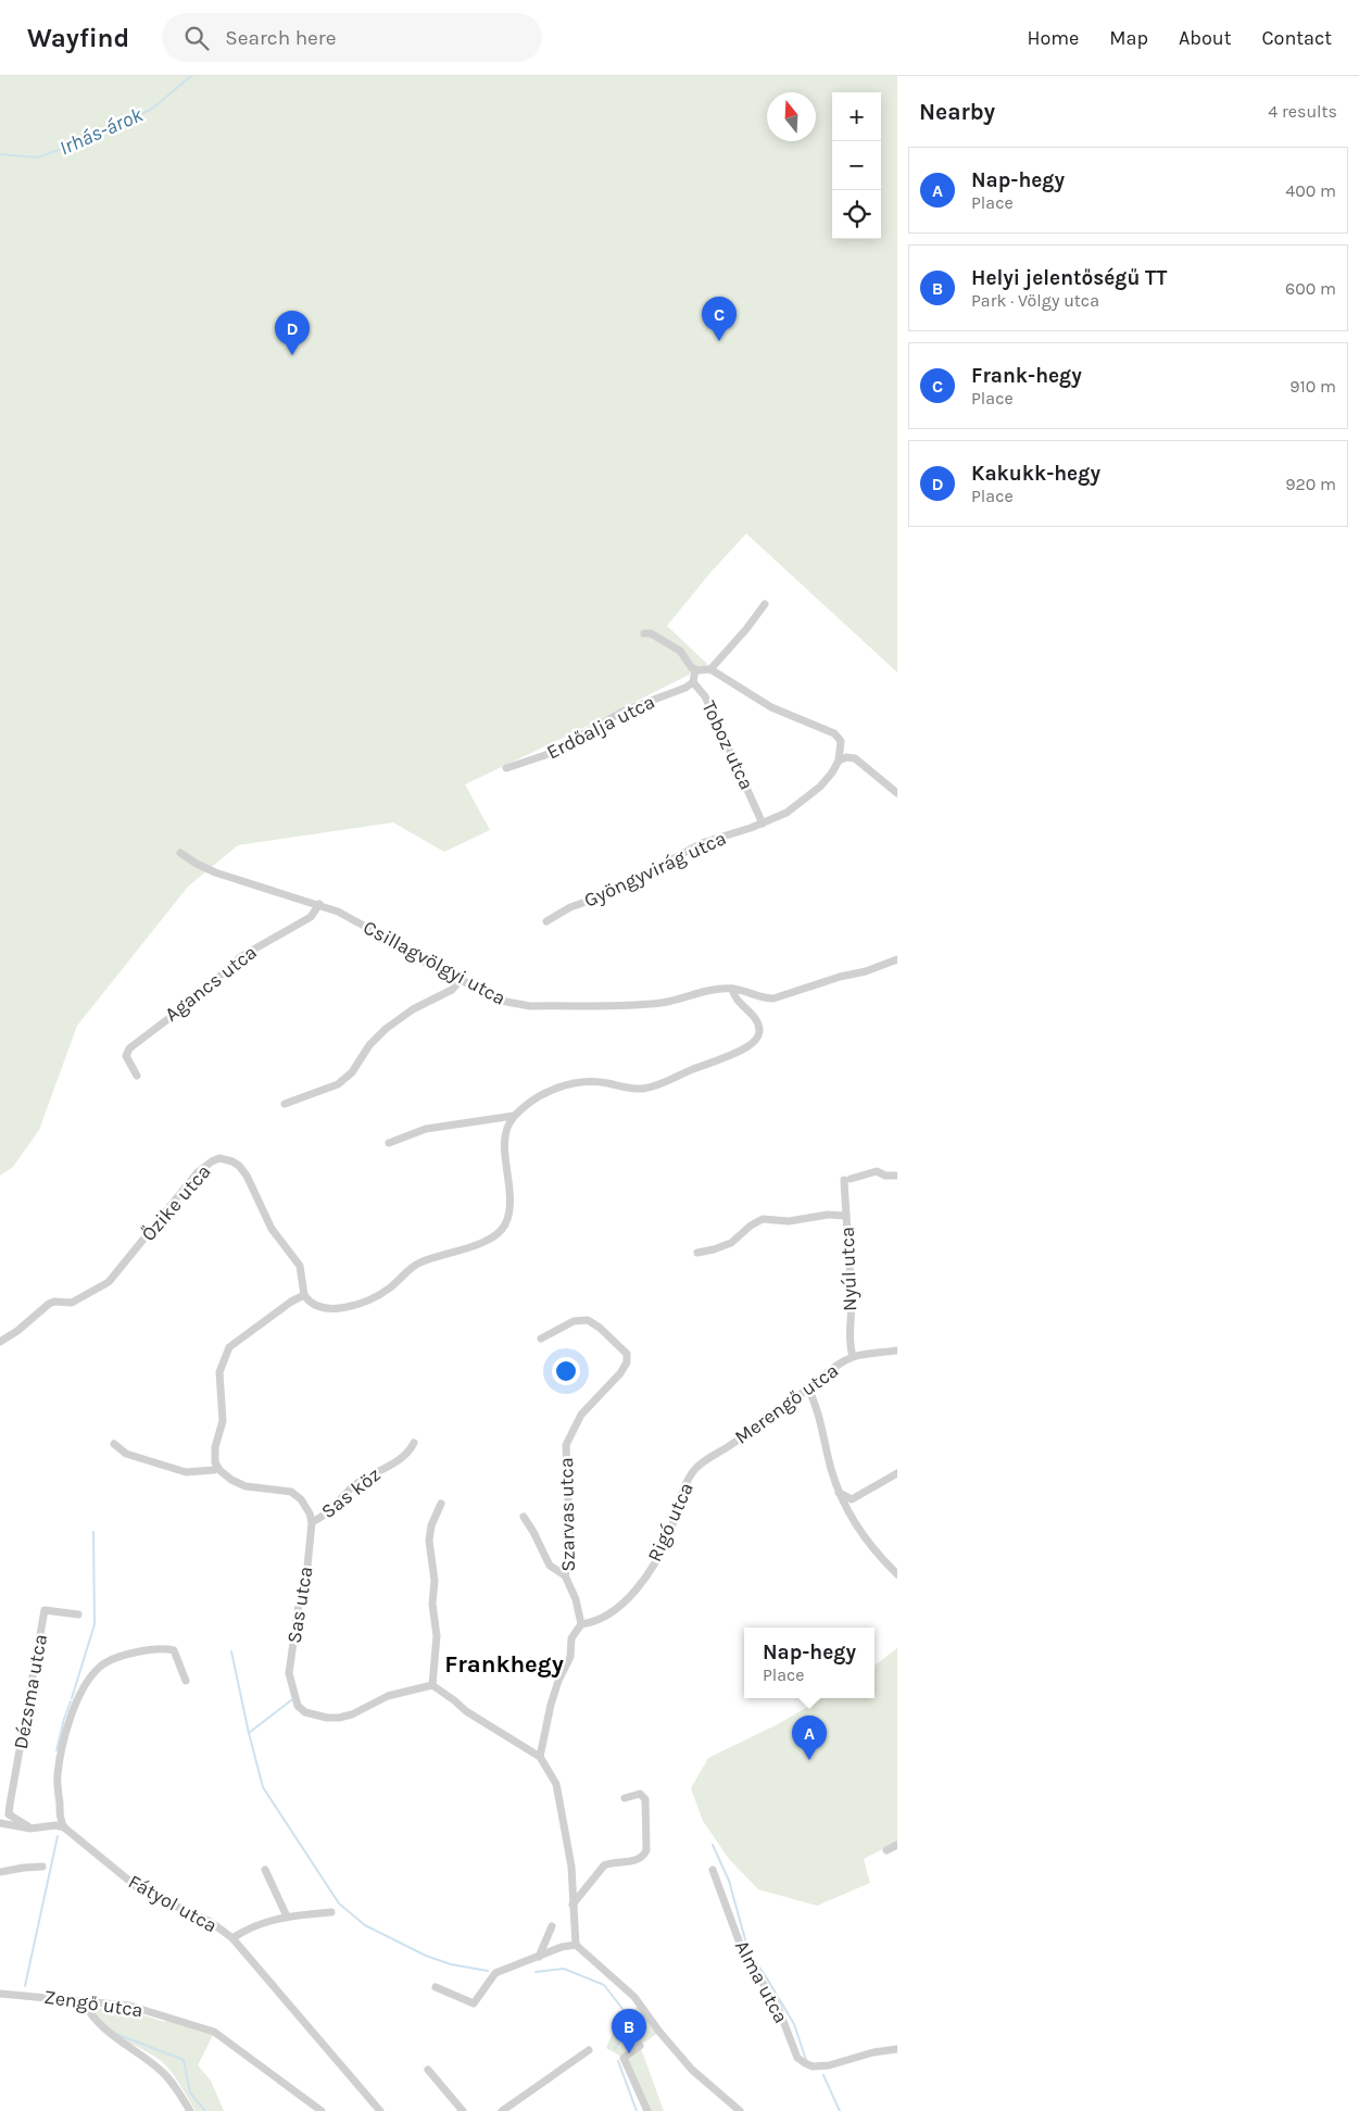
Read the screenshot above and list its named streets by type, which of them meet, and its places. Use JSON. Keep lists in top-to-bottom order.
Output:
{
  "streets": {
    "street": [
      "Erdőalja utca",
      "Toboz utca",
      "Gyöngyvirág utca",
      "Csillagvölgyi utca",
      "Agancs utca",
      "Őzike utca",
      "Nyúl utca",
      "Merengő utca",
      "Sas köz",
      "Szarvas utca",
      "Rigó utca",
      "Sas utca",
      "Dézsma utca",
      "Fátyol utca",
      "Alma utca",
      "Zengő utca"
    ]
  },
  "crossings": [
    ["Erdőalja utca", "Toboz utca"],
    ["Toboz utca", "Gyöngyvirág utca"],
    ["Csillagvölgyi utca", "Agancs utca"],
    ["Nyúl utca", "Merengő utca"],
    ["Merengő utca", "Rigó utca"],
    ["Sas köz", "Sas utca"],
    ["Szarvas utca", "Rigó utca"]
  ],
  "districts": ["Frankhegy"],
  "water": ["Irhás-árok"],
  "north": "top",
  "page": {
    "header": "Wayfind",
    "search": "Search here",
    "nav": [
      "Home",
      "Map",
      "About",
      "Contact"
    ],
    "heading": ["Nearby", "4 results"],
    "map_buttons": ["+", "−"],
    "list": [
      {
        "mark": "A",
        "name": "Nap-hegy",
        "note": "Place",
        "value": "400 m"
      },
      {
        "mark": "B",
        "name": "Helyi jelentőségű TT",
        "note": "Park · Völgy utca",
        "value": "600 m"
      },
      {
        "mark": "C",
        "name": "Frank-hegy",
        "note": "Place",
        "value": "910 m"
      },
      {
        "mark": "D",
        "name": "Kakukk-hegy",
        "note": "Place",
        "value": "920 m"
      }
    ],
    "pins": [
      "C",
      "D",
      "A",
      "B"
    ],
    "popup": ["Nap-hegy", "Place"]
  }
}
